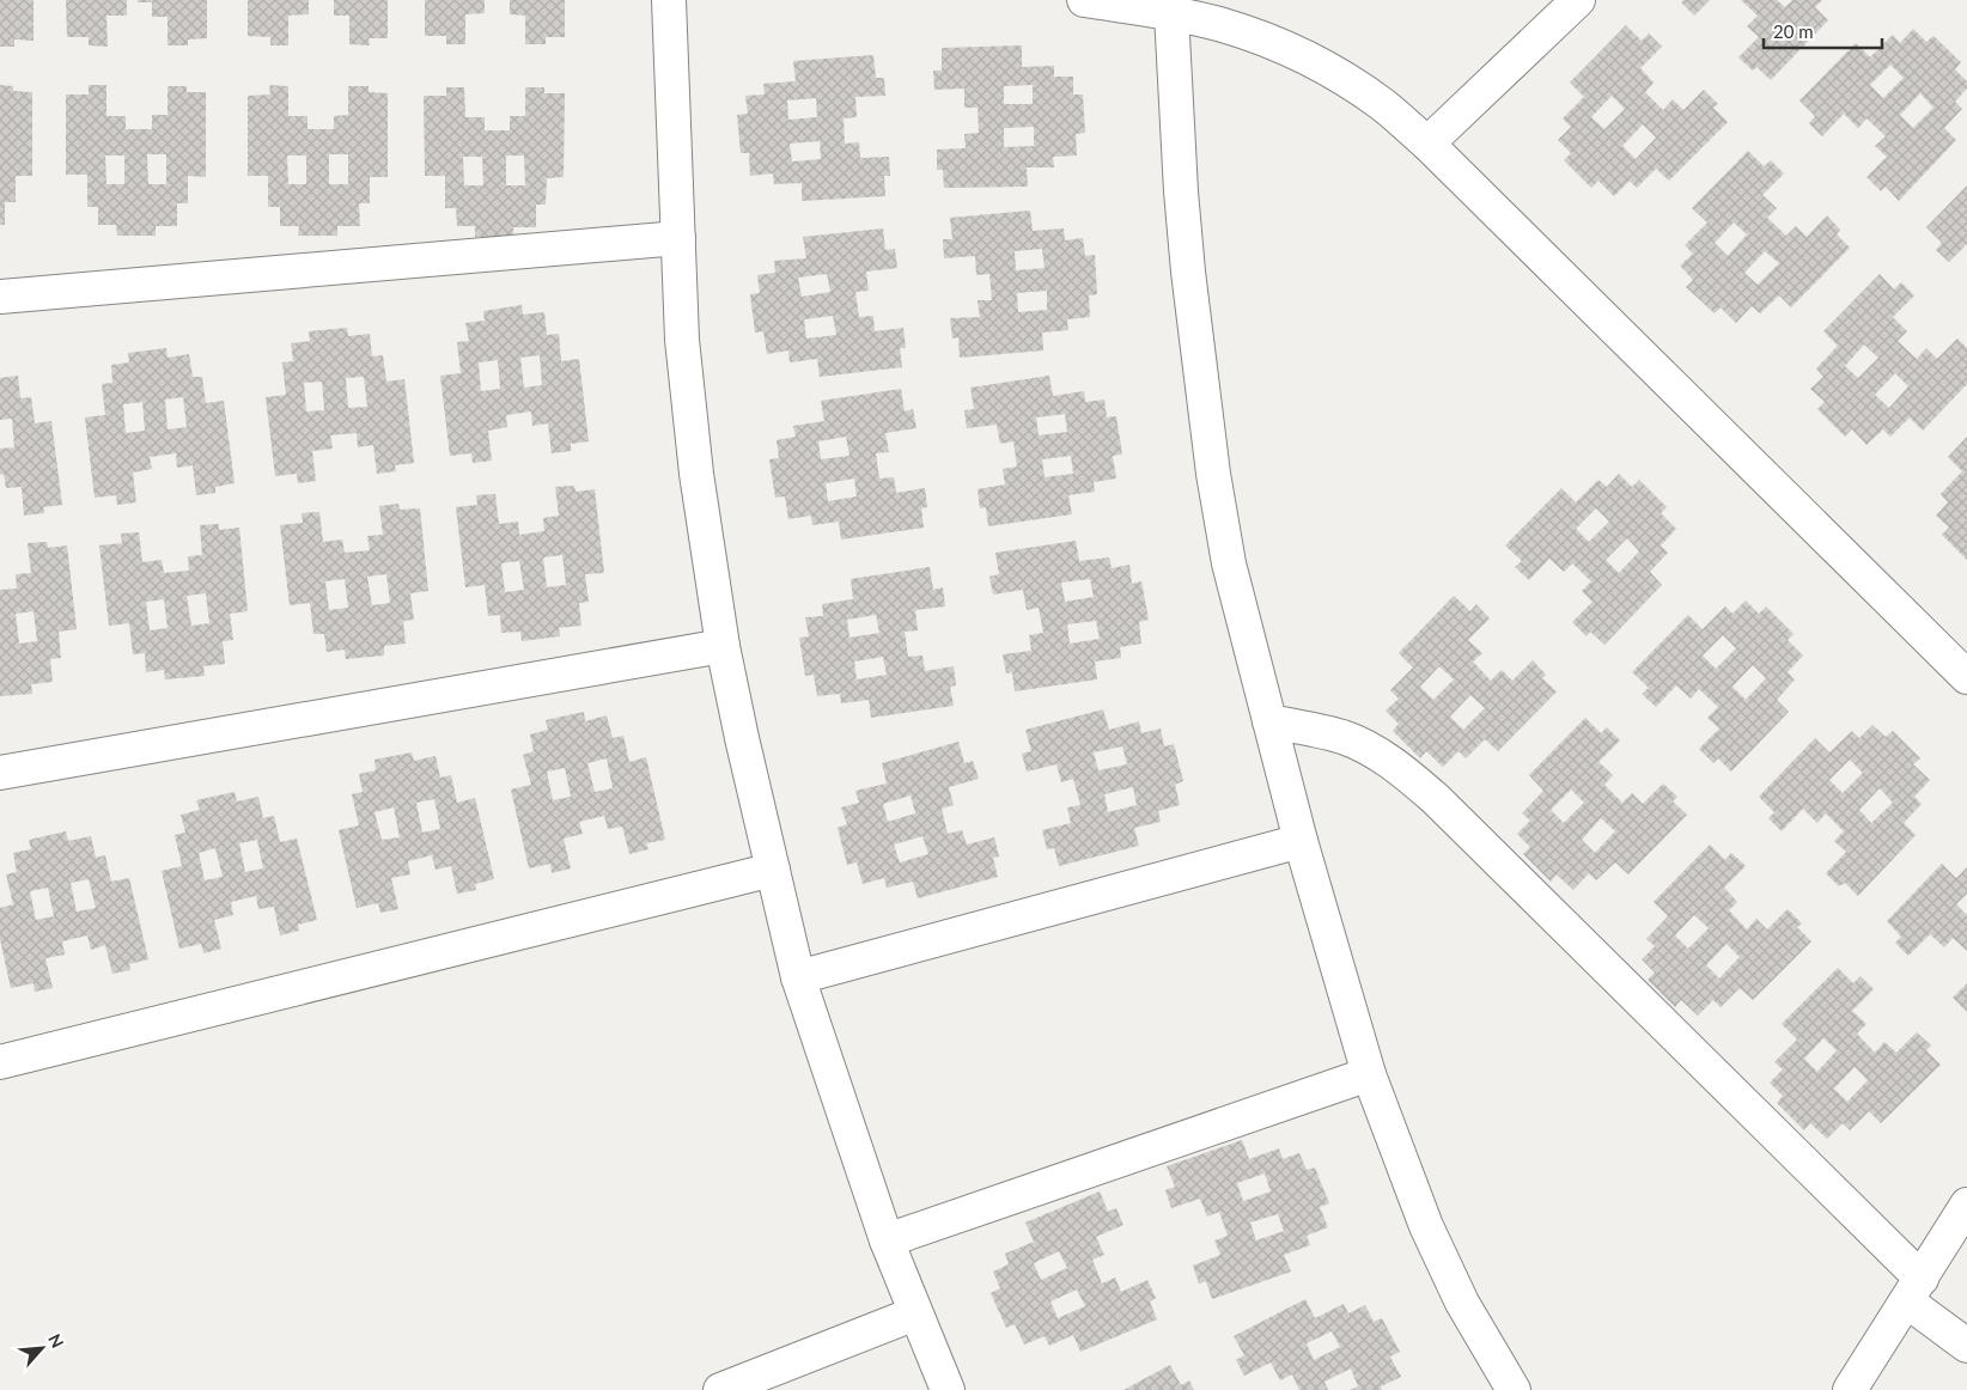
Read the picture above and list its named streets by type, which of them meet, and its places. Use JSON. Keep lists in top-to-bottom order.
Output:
{
  "scale_bar": "20 m",
  "north": "top right"
}
